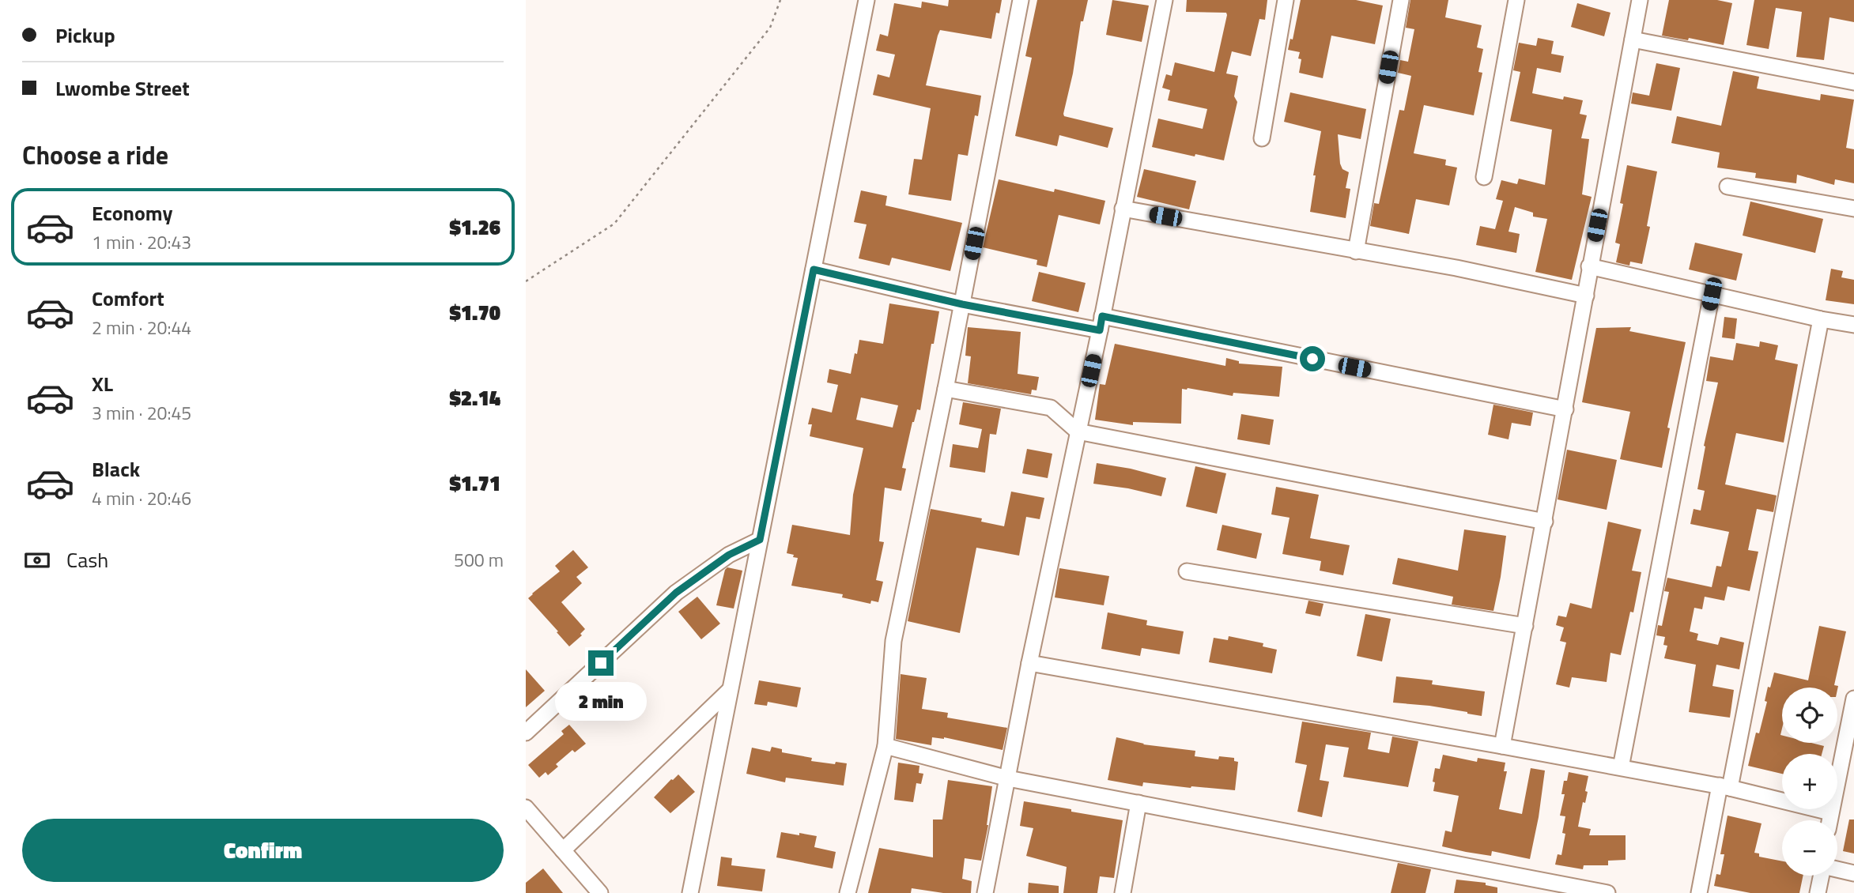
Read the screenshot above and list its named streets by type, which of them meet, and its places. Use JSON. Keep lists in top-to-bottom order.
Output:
{
  "page": {
    "banner": ["Pickup", "Lwombe Street"],
    "heading": "Choose a ride",
    "list": [
      {
        "name": "Economy",
        "note": "1 min · 20:43",
        "value": "$1.26"
      },
      {
        "name": "Comfort",
        "note": "2 min · 20:44",
        "value": "$1.70"
      },
      {
        "name": "XL",
        "note": "3 min · 20:45",
        "value": "$2.14"
      },
      {
        "name": "Black",
        "note": "4 min · 20:46",
        "value": "$1.71"
      }
    ],
    "pay": ["Cash", "500 m"],
    "bubble": "2 min",
    "map_buttons": ["+", "−"],
    "buttons": "Confirm"
  }
}
